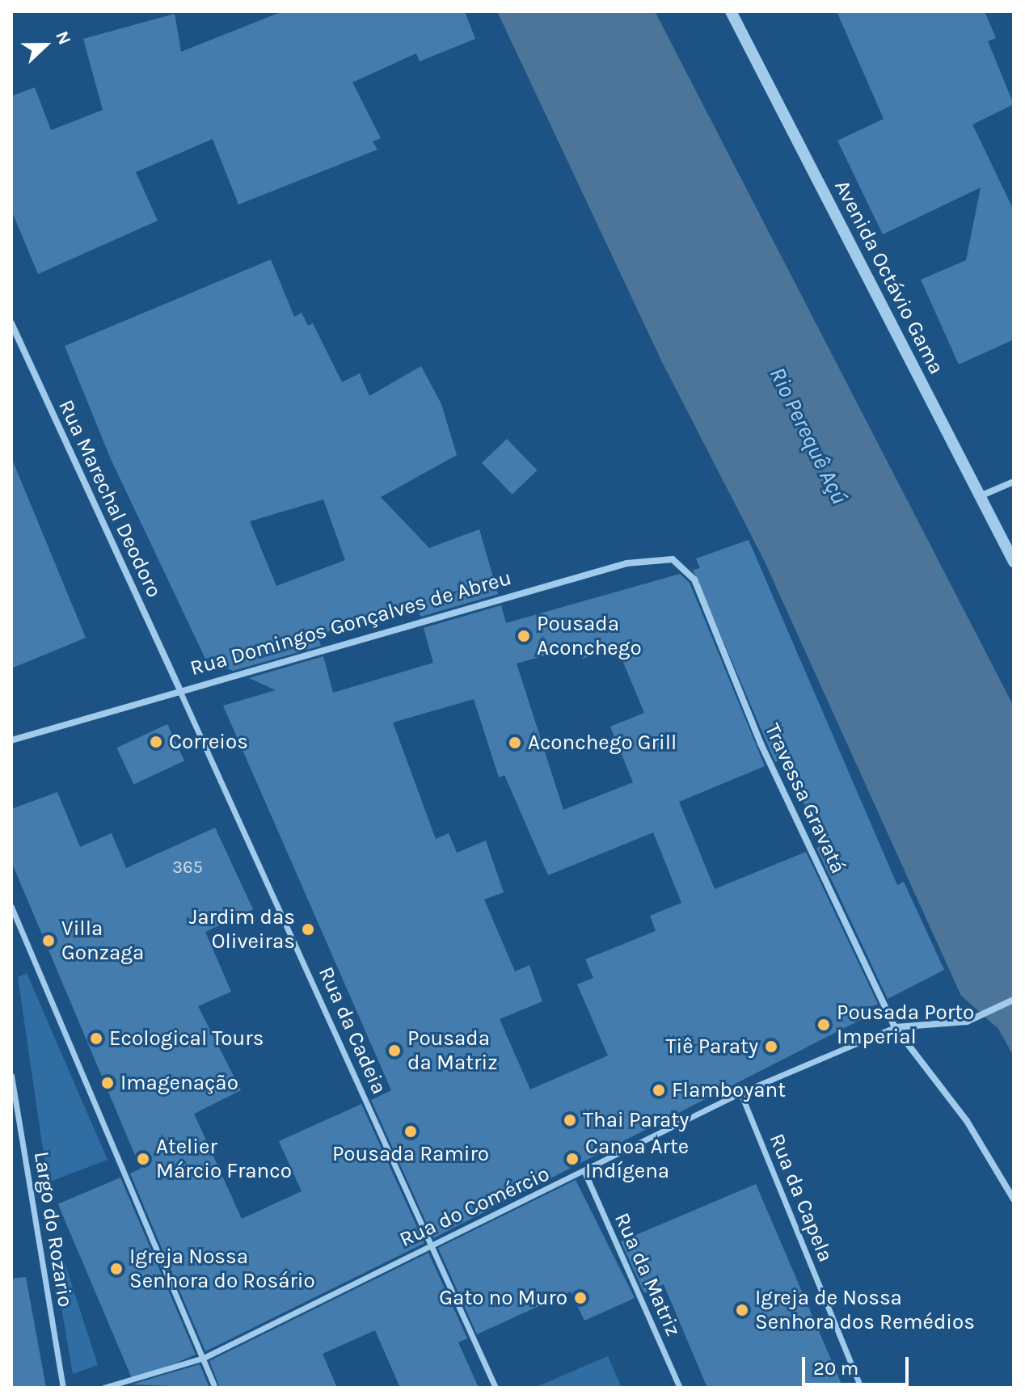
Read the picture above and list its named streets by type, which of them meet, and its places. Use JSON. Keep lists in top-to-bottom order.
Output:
{
  "streets": {
    "street": [
      "Avenida Octávio Gama",
      "Rua Marechal Deodoro",
      "Rua Domingos Gonçalves de Abreu",
      "Travessa Gravatá",
      "Rua da Cadeia",
      "Rua da Capela",
      "Rua do Comércio",
      "Largo do Rozario",
      "Rua da Matriz"
    ]
  },
  "crossings": [
    ["Rua Marechal Deodoro", "Rua Domingos Gonçalves de Abreu"],
    ["Rua Marechal Deodoro", "Rua da Cadeia"],
    ["Rua Domingos Gonçalves de Abreu", "Travessa Gravatá"],
    ["Rua Domingos Gonçalves de Abreu", "Rua da Cadeia"],
    ["Travessa Gravatá", "Rua do Comércio"],
    ["Rua da Cadeia", "Rua do Comércio"],
    ["Rua da Capela", "Rua do Comércio"],
    ["Rua do Comércio", "Rua da Matriz"]
  ],
  "water": ["Rio Perequê Açú"],
  "places": [
    "Pousada Aconchego",
    "Correios",
    "Aconchego Grill",
    "Jardim das Oliveiras",
    "Villa Gonzaga",
    "Pousada Porto Imperial",
    "Ecological Tours",
    "Tiê Paraty",
    "Pousada da Matriz",
    "Imagenação",
    "Flamboyant",
    "Thai Paraty",
    "Pousada Ramiro",
    "Atelier Márcio Franco",
    "Canoa Arte Indígena",
    "Igreja Nossa Senhora do Rosário",
    "Gato no Muro",
    "Igreja de Nossa Senhora dos Remédios"
  ],
  "house_numbers": ["365"],
  "scale_bar": "20 m",
  "north": "right"
}
